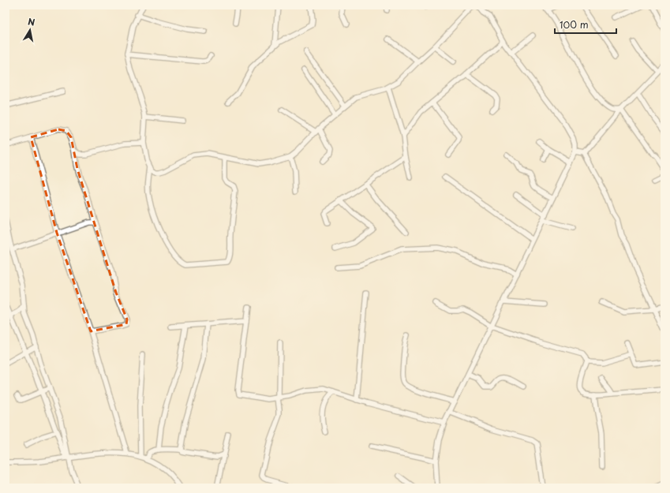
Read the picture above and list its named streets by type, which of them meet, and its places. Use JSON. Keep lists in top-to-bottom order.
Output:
{
  "scale_bar": "100 m",
  "north": "top"
}
